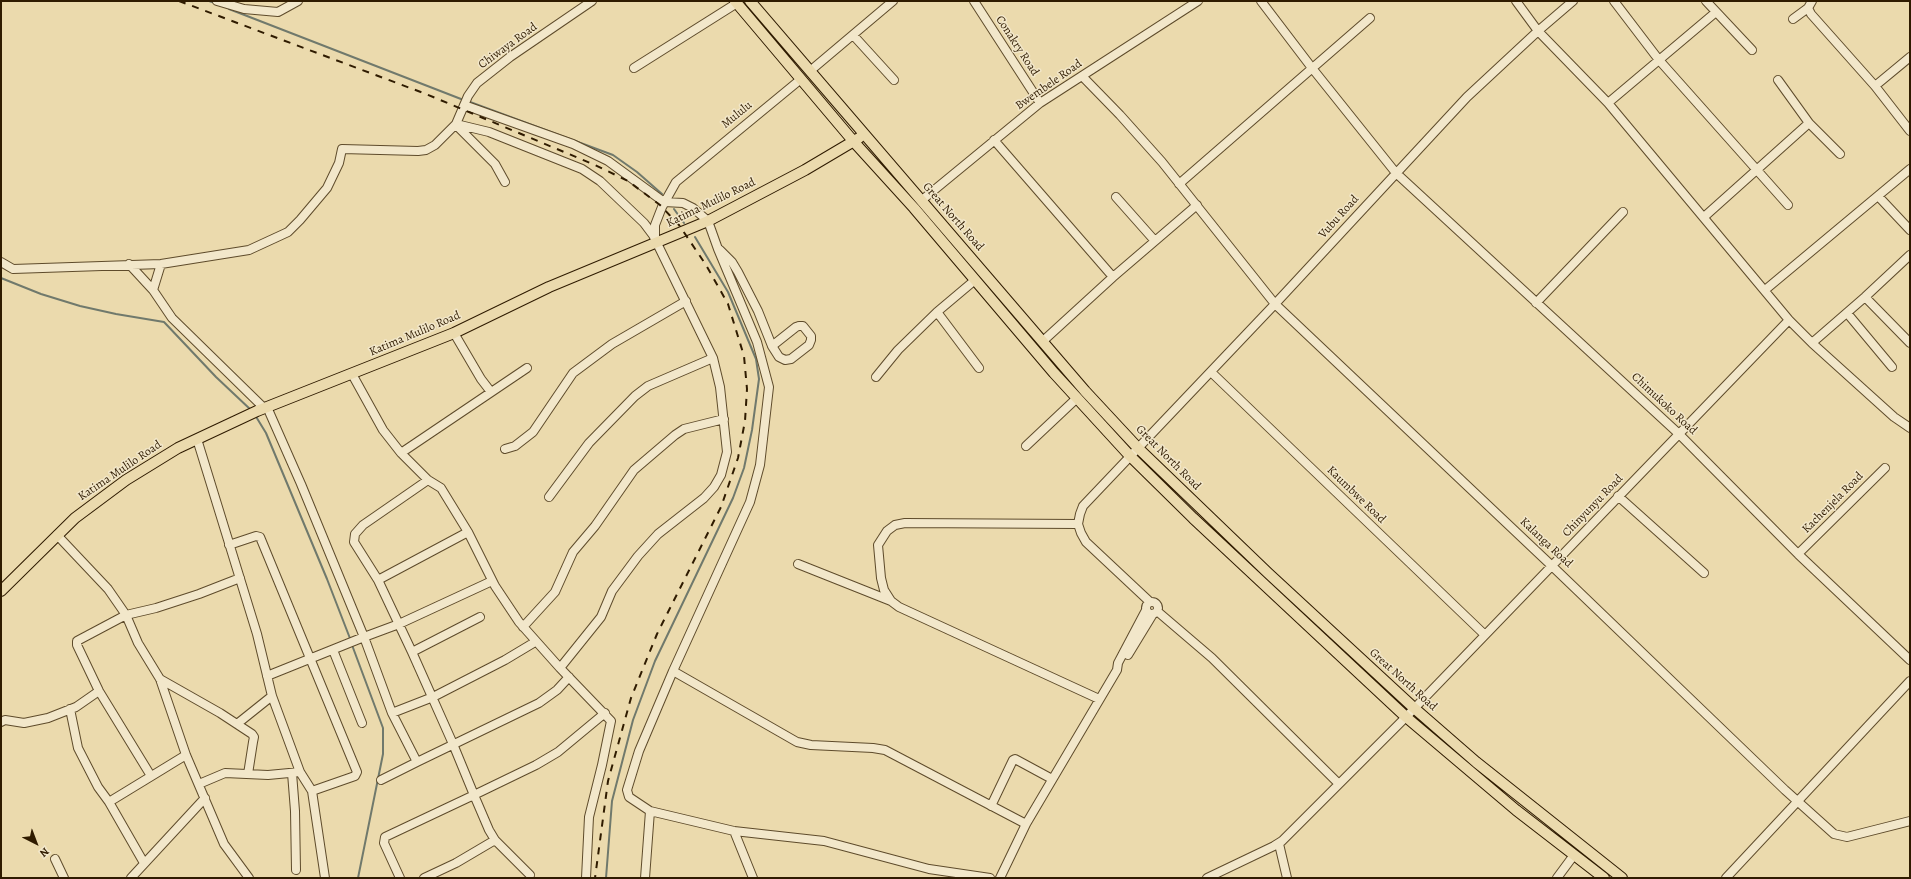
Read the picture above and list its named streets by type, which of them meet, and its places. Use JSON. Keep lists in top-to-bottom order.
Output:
{
  "streets": {
    "main road": ["Katima Mulilo Road", "Great North Road"],
    "street": [
      "Chiwaya Road",
      "Conakry Road",
      "Bwembele Road",
      "Mululu",
      "Vubu Road",
      "Chimukoko Road",
      "Kaumbwe Road",
      "Kachenjela Road",
      "Chinyunyu Road",
      "Kalanga Road"
    ]
  },
  "crossings": [
    ["Conakry Road", "Bwembele Road"],
    ["Bwembele Road", "Great North Road"],
    ["Bwembele Road", "Kalanga Road"],
    ["Mululu", "Katima Mulilo Road"],
    ["Mululu", "Great North Road"],
    ["Katima Mulilo Road", "Great North Road"],
    ["Great North Road", "Vubu Road"],
    ["Great North Road", "Chinyunyu Road"],
    ["Vubu Road", "Chimukoko Road"],
    ["Vubu Road", "Kaumbwe Road"],
    ["Vubu Road", "Kalanga Road"],
    ["Chimukoko Road", "Kachenjela Road"],
    ["Chimukoko Road", "Chinyunyu Road"],
    ["Kaumbwe Road", "Chinyunyu Road"],
    ["Chinyunyu Road", "Kalanga Road"]
  ],
  "north": "bottom right"
}
